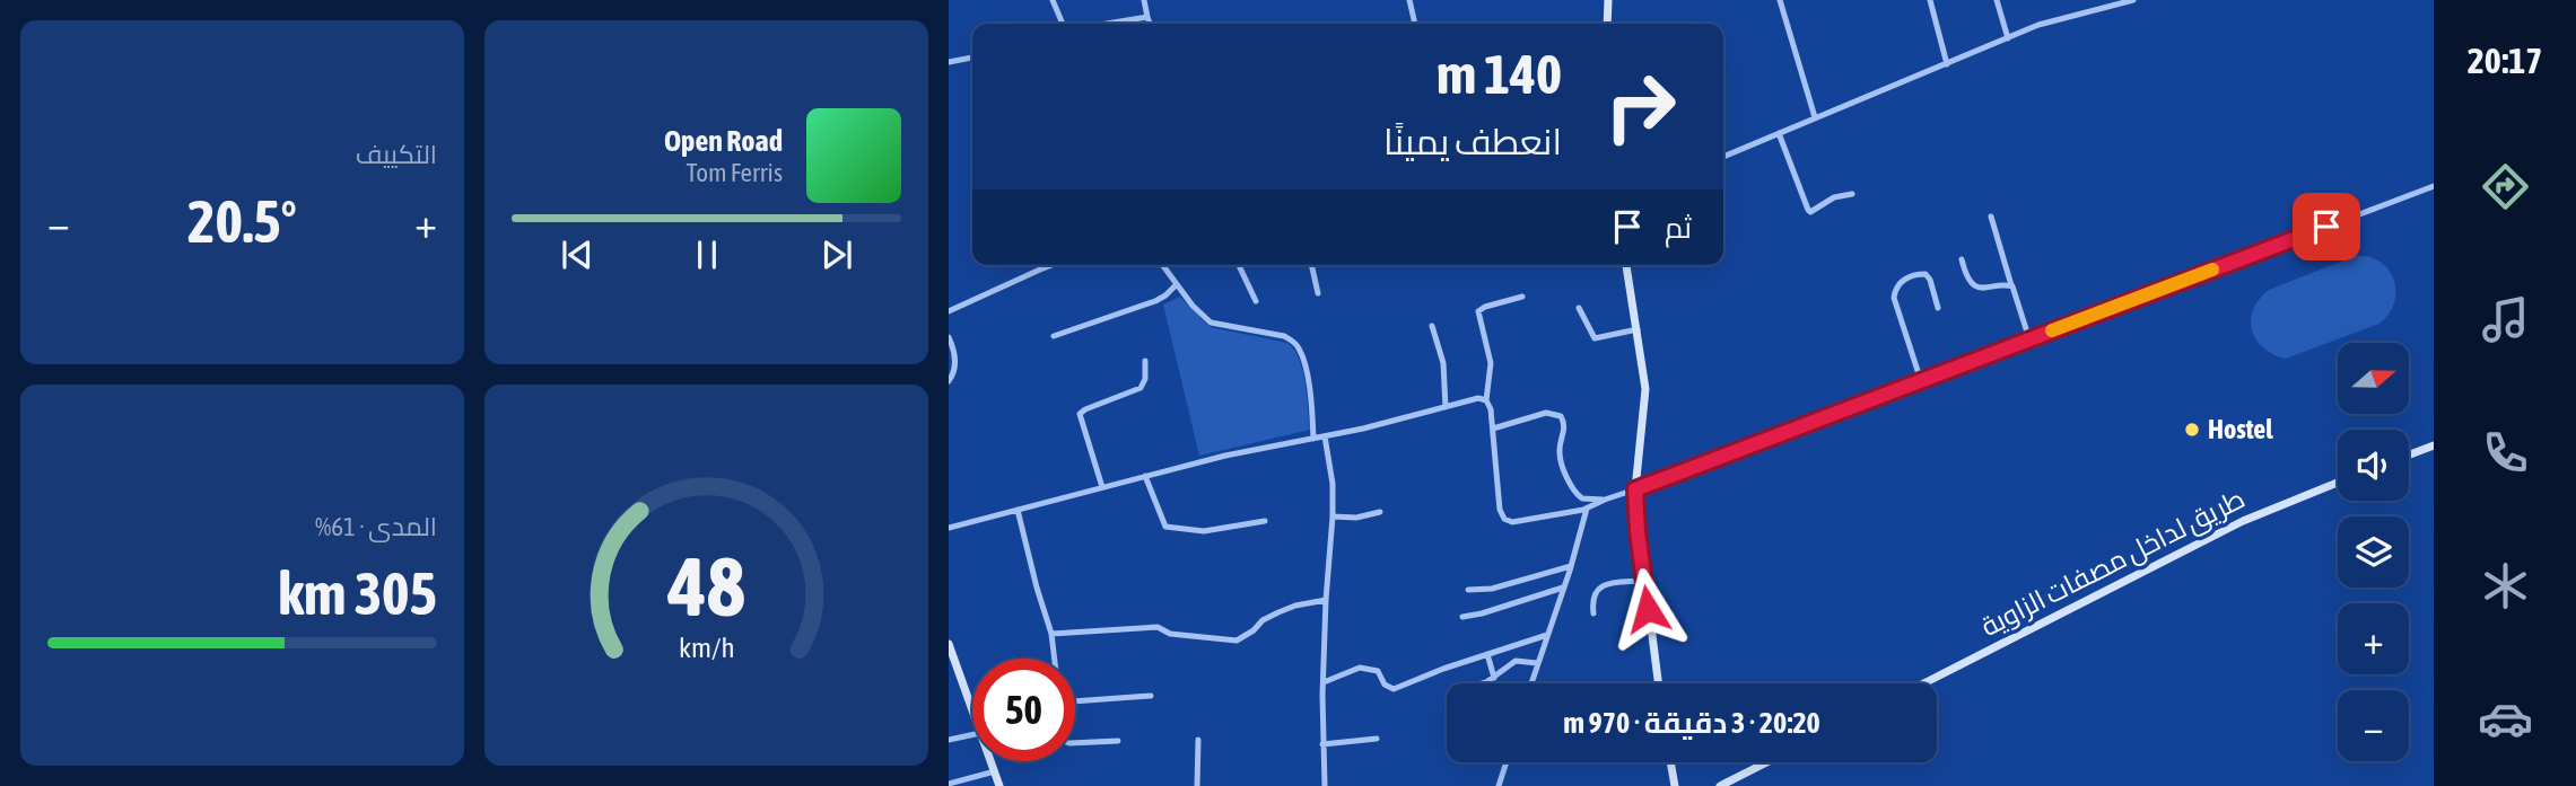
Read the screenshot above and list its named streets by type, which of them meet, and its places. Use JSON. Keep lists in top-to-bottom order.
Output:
{
  "streets": {
    "street": ["طريق لداخل مصفات الزاوية"]
  },
  "places": ["Hostel"],
  "north": "right",
  "page": {
    "tabs": "20:17",
    "tile": [
      "التكييف",
      ["المدى · 61%", "305 km"]
    ],
    "turn": ["140 m", "انعطف يمينًا"],
    "song": ["Open Road", "Tom Ferris"],
    "then": "ثم",
    "heat": ["−", "20.5°", "+"],
    "map_buttons": ["+", "−"],
    "limit": "50",
    "trip": "20:20 · 3 دقيقة · 970 m",
    "gauge": ["48", "km/h"]
  }
}
